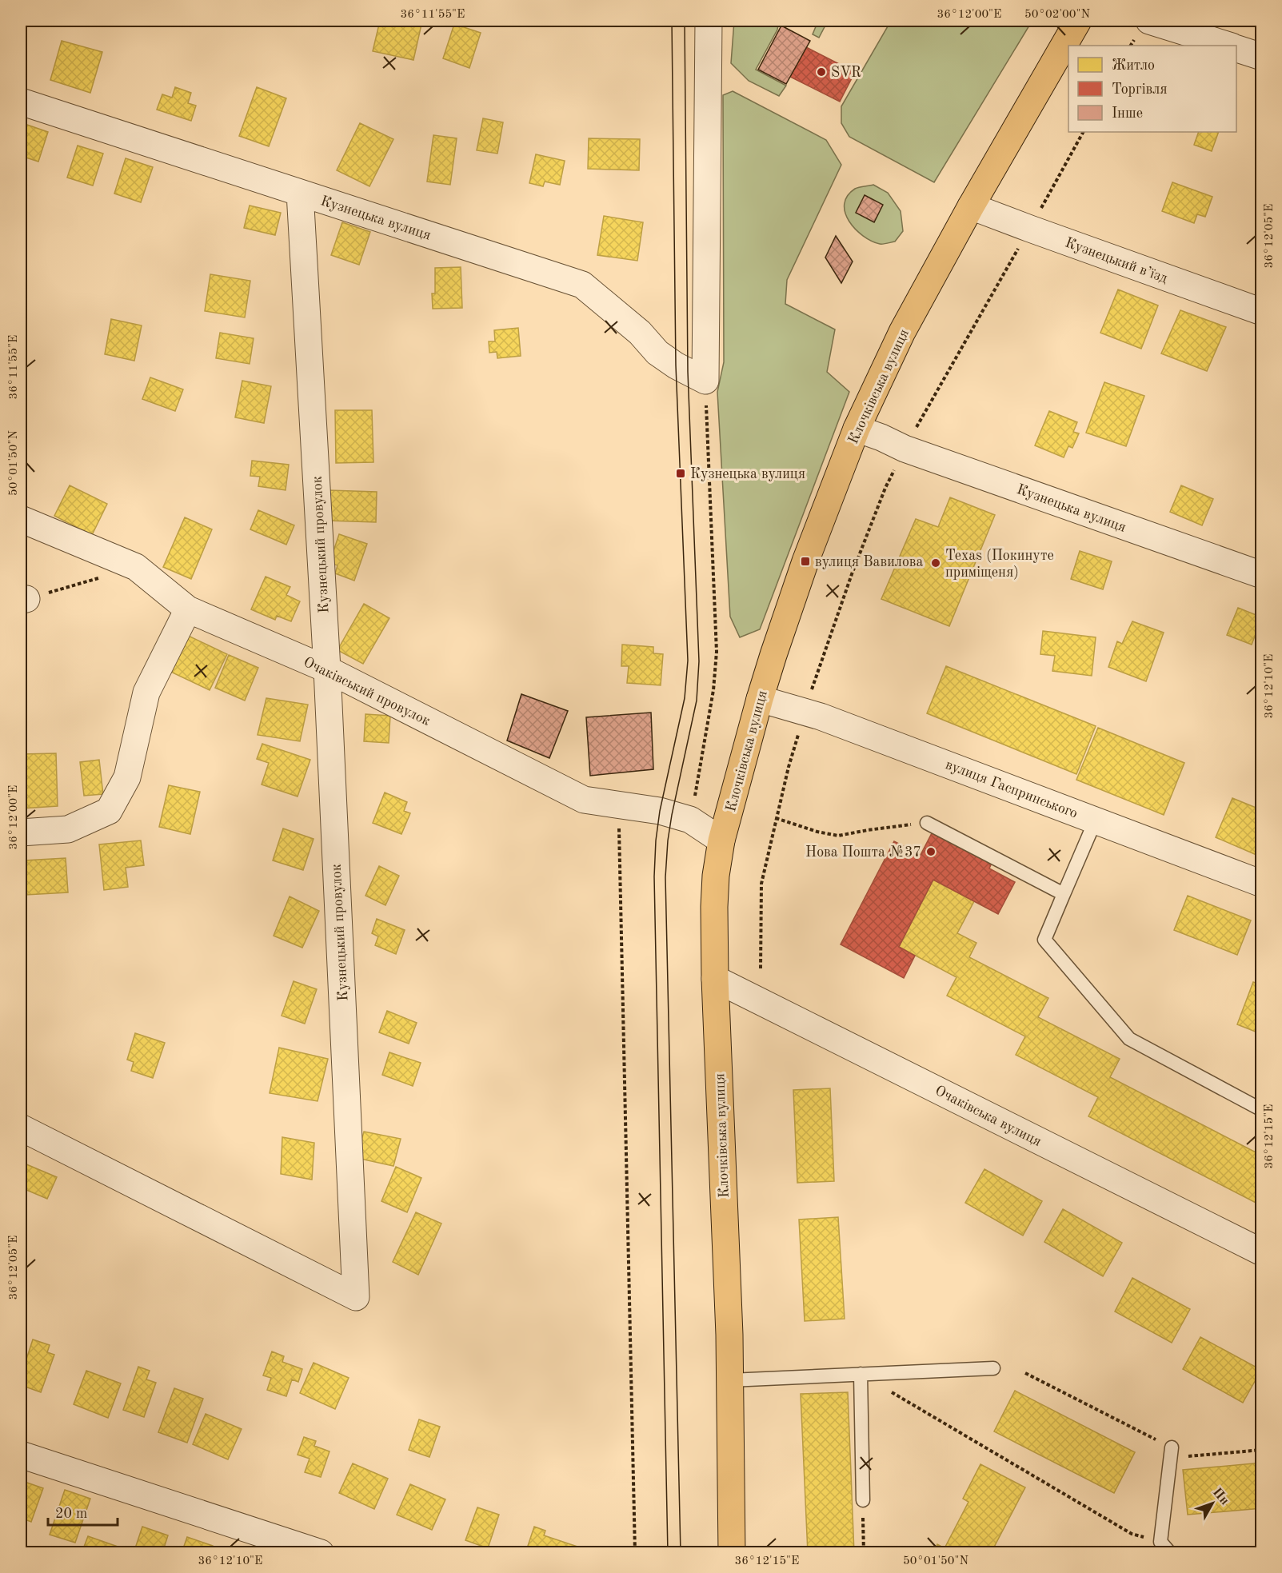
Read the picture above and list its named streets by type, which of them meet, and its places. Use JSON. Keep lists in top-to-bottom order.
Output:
{
  "streets": {
    "main road": ["Клочківська вулиця"],
    "street": [
      "Кузнецька вулиця",
      "Кузнецький в’їзд",
      "Кузнецький провулок",
      "Очаківський провулок",
      "вулиця Гаспринського",
      "Очаківська вулиця"
    ]
  },
  "crossings": [
    ["Кузнецька вулиця", "Клочківська вулиця"],
    ["Кузнецька вулиця", "Кузнецький провулок"],
    ["Кузнецький в’їзд", "Клочківська вулиця"],
    ["Клочківська вулиця", "Очаківський провулок"],
    ["Клочківська вулиця", "вулиця Гаспринського"],
    ["Клочківська вулиця", "Очаківська вулиця"],
    ["Кузнецький провулок", "Очаківський провулок"]
  ],
  "places": {
    "other": ["SVR", "Texas (Покинуте приміщеня)", "Нова Пошта №37"],
    "transit": ["Кузнецька вулиця", "вулиця Вавилова"]
  },
  "legend": ["Житло", "Торгівля", "Інше"],
  "scale_bar": "20 m",
  "north": "top right",
  "coordinates": [
    "36°11'55\"E",
    "36°12'00\"E",
    "50°02'00\"N",
    "36°12'05\"E",
    "50°01'50\"N",
    "36°12'10\"E",
    "36°12'15\"E"
  ]
}
